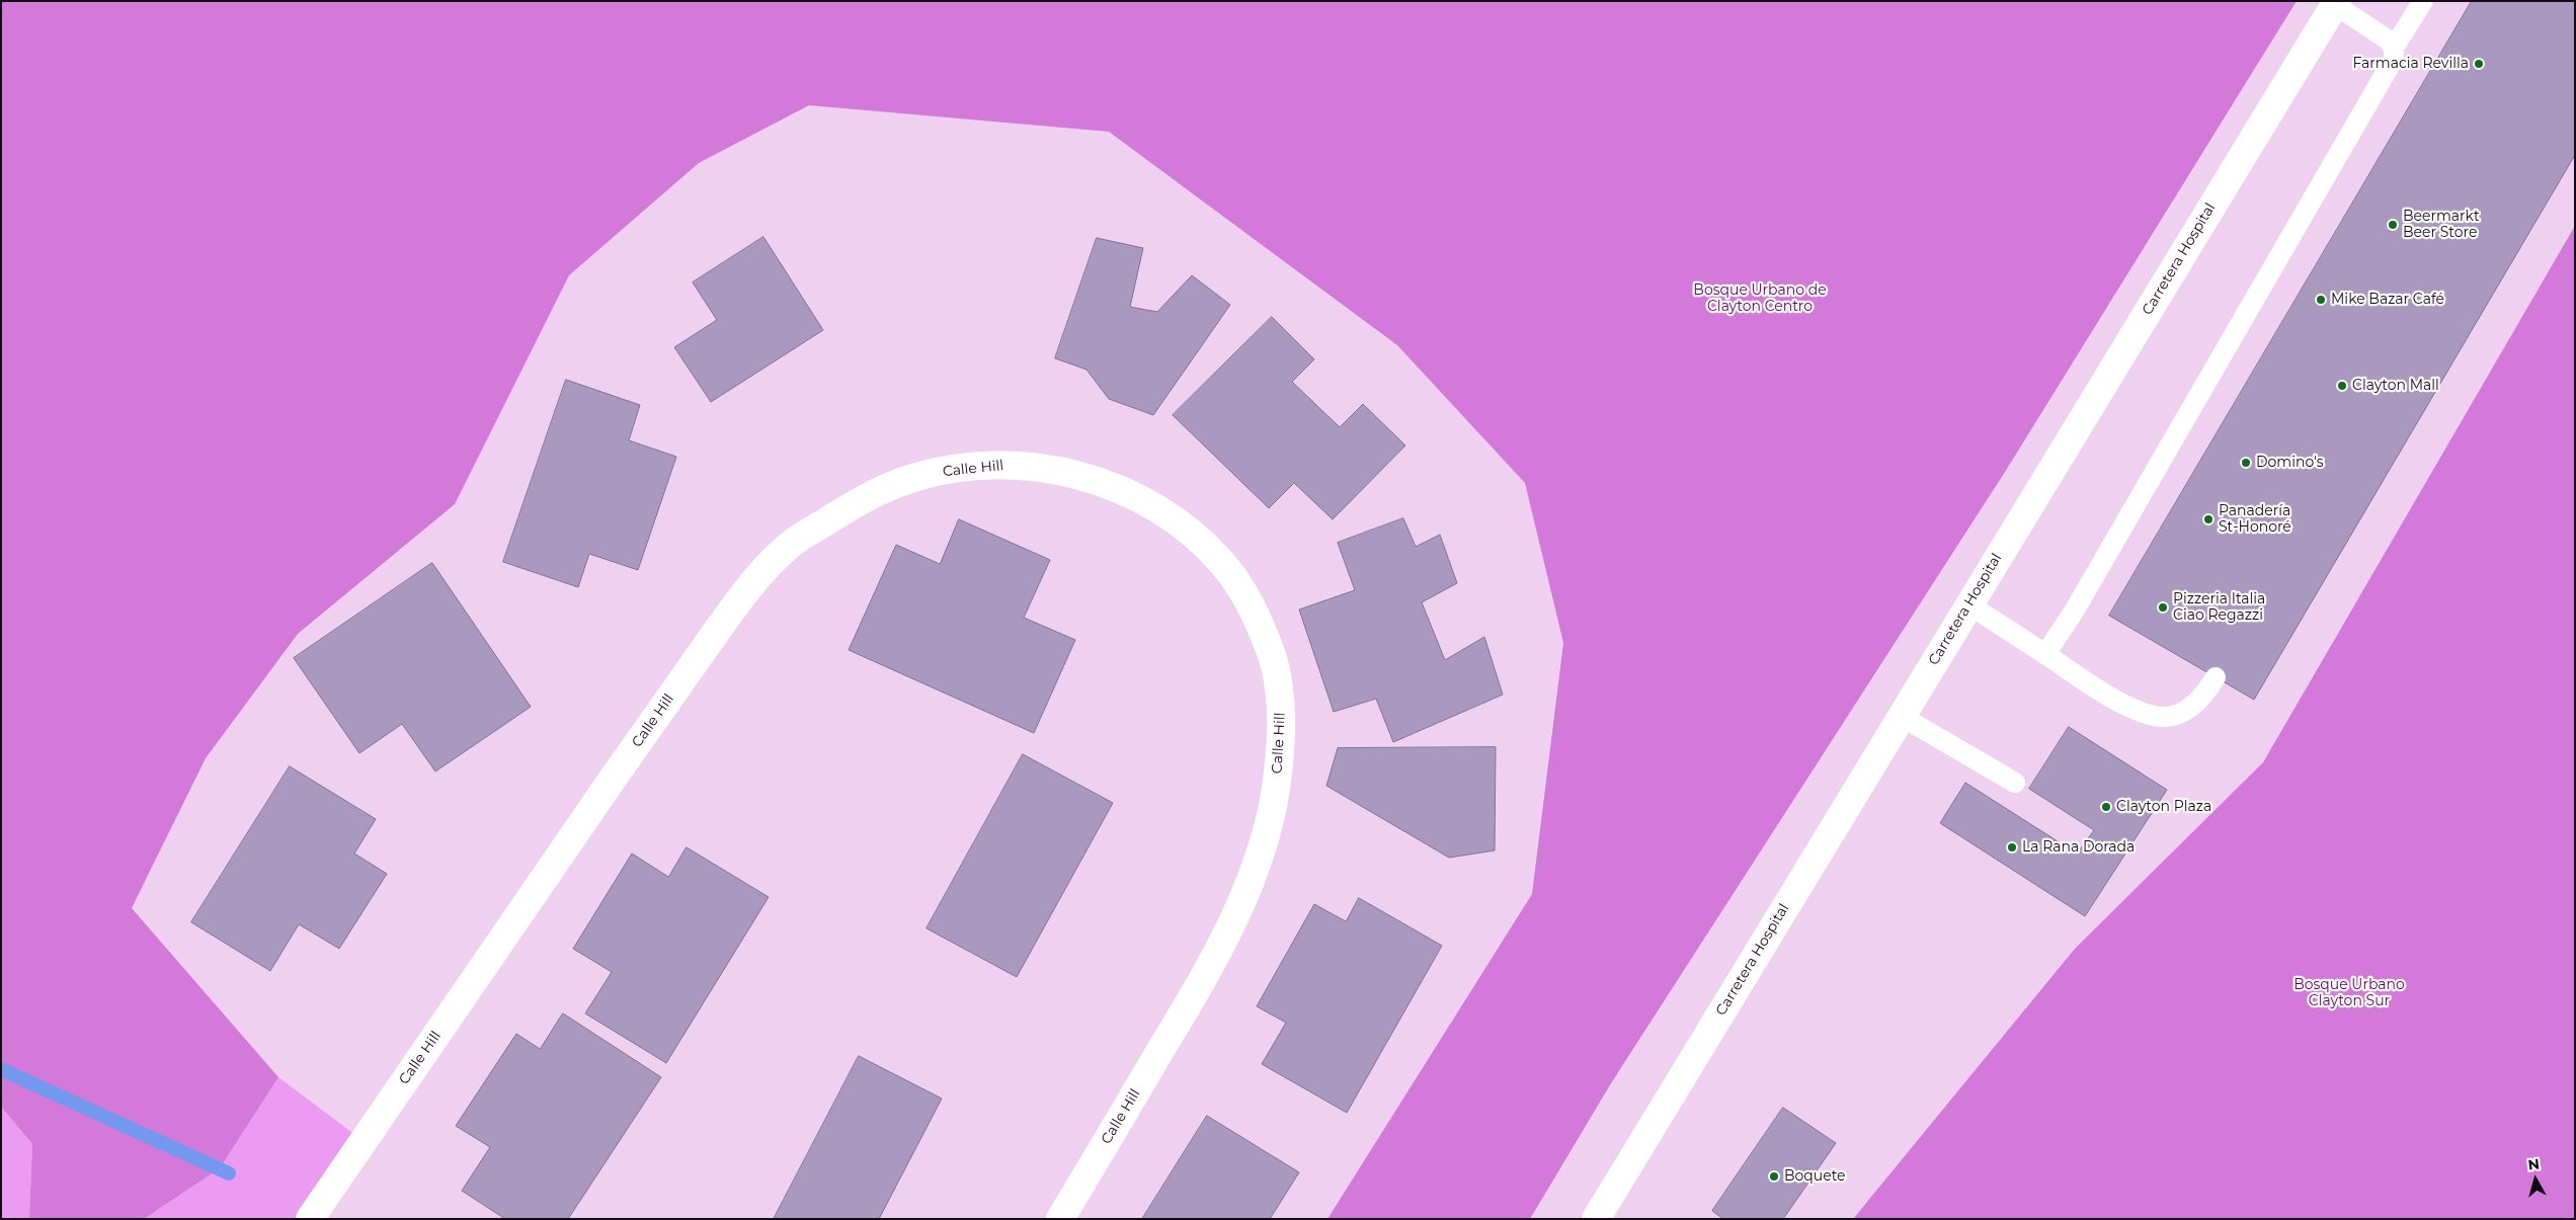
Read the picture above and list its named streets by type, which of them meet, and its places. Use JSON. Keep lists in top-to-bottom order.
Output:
{
  "streets": {
    "street": ["Carretera Hospital", "Calle Hill"]
  },
  "parks": ["Bosque Urbano de Clayton Centro", "Bosque Urbano Clayton Sur"],
  "places": [
    "Farmacia Revilla",
    "Beermarkt Beer Store",
    "Mike Bazar Café",
    "Clayton Mall",
    "Domino's",
    "Panadería St-Honoré",
    "Pizzeria Italia Ciao Regazzi",
    "Clayton Plaza",
    "La Rana Dorada",
    "Boquete"
  ],
  "north": "top"
}
